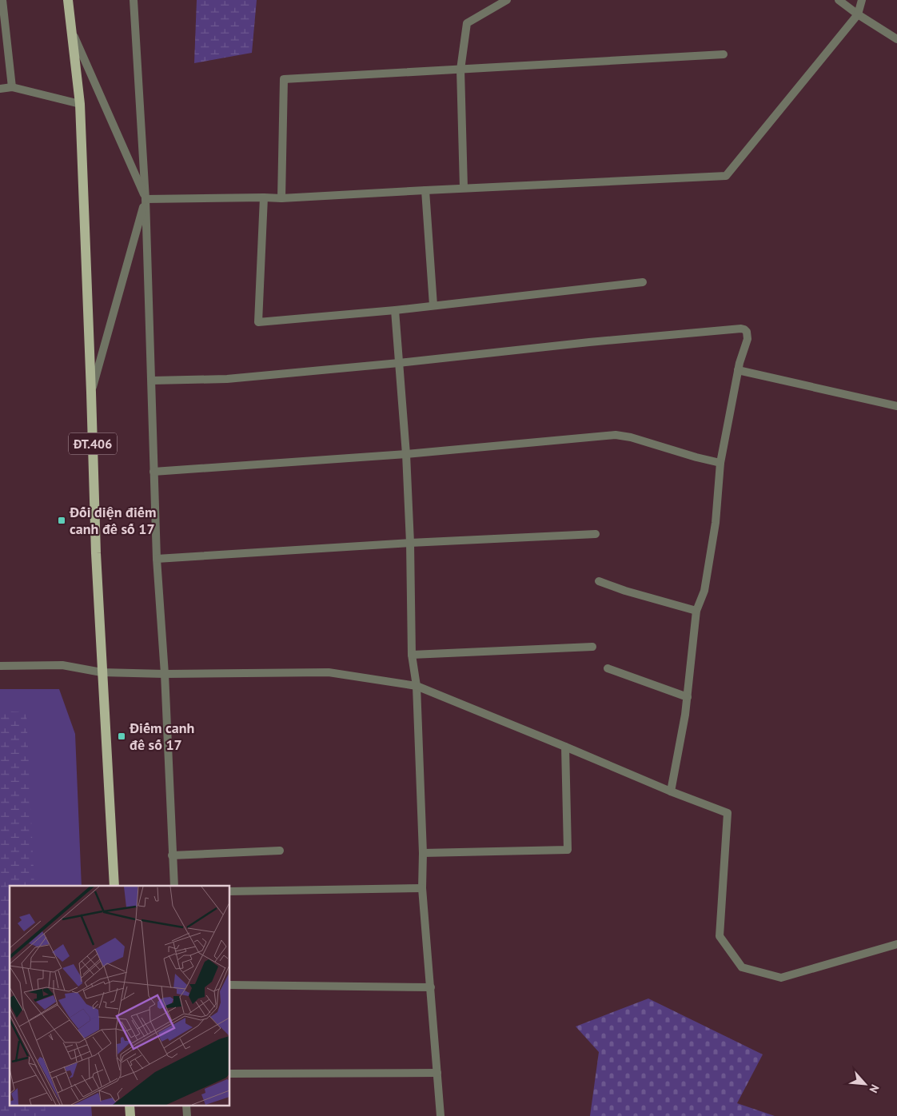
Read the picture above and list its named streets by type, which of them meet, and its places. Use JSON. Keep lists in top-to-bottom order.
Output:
{
  "streets": {
    "main road": ["ĐT.406"]
  },
  "places": {
    "transit": ["Đối diện điếm canh đê số 17", "Điếm canh đê số 17"]
  },
  "north": "bottom right"
}
